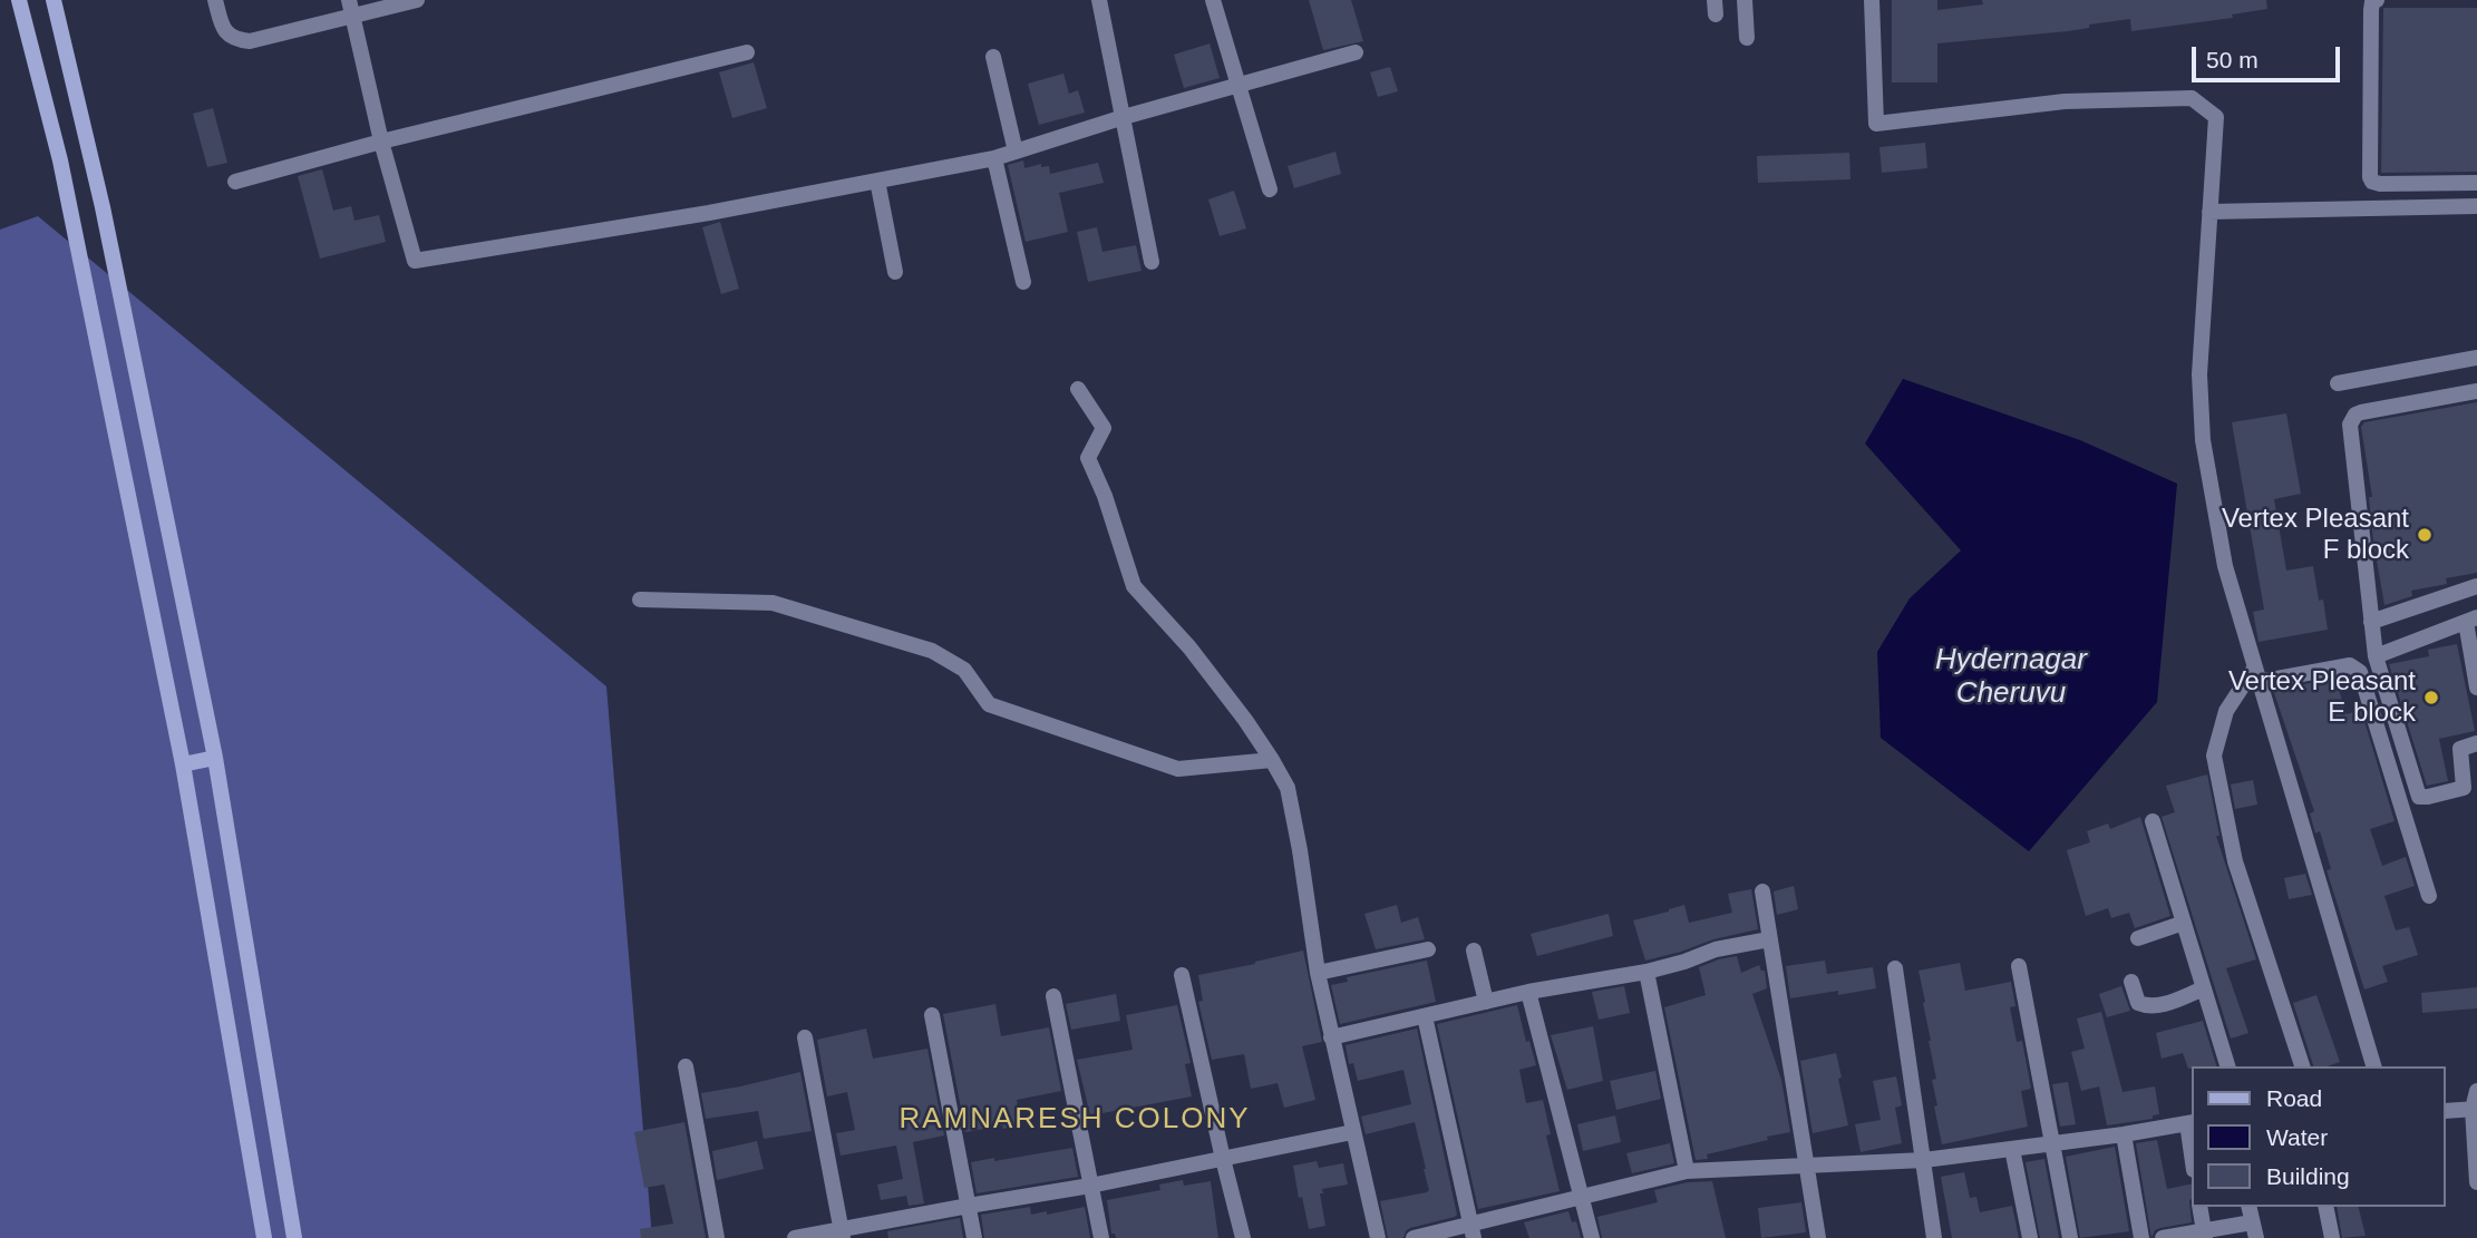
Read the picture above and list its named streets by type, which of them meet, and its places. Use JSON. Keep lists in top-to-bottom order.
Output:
{
  "districts": ["RAMNARESH COLONY"],
  "water": ["Hydernagar Cheruvu"],
  "places": ["Vertex Pleasant F block", "Vertex Pleasant E block"],
  "legend": ["Road", "Water", "Building"],
  "scale_bar": "50 m"
}
